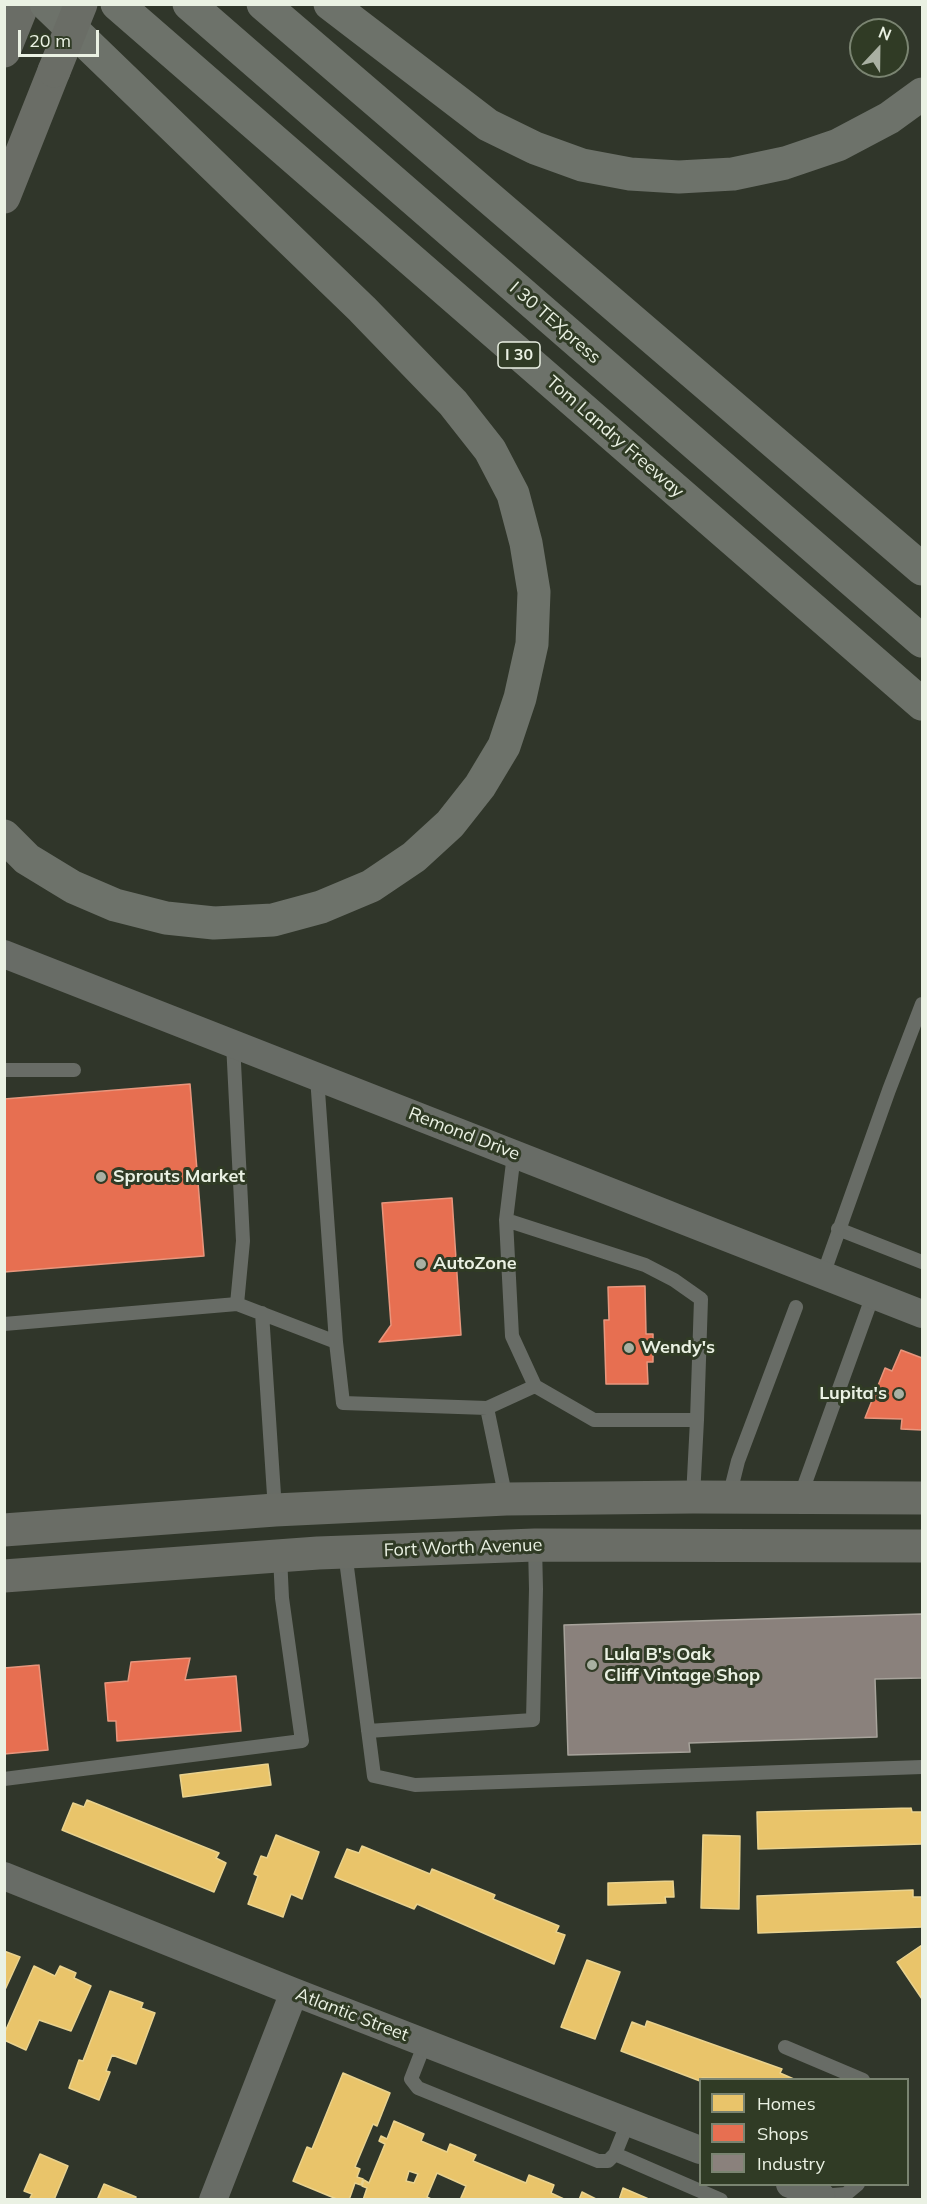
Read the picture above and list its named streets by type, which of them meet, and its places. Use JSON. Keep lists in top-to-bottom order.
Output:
{
  "streets": {
    "highway": ["I 30 TEXpress", "I 30", "Tom Landry Freeway"],
    "main road": ["Fort Worth Avenue"],
    "street": ["Remond Drive", "Atlantic Street"]
  },
  "places": [
    "Sprouts Market",
    "AutoZone",
    "Wendy's",
    "Lupita's",
    "Lula B's Oak Cliff Vintage Shop"
  ],
  "legend": ["Homes", "Shops", "Industry"],
  "scale_bar": "20 m",
  "north": "top"
}
